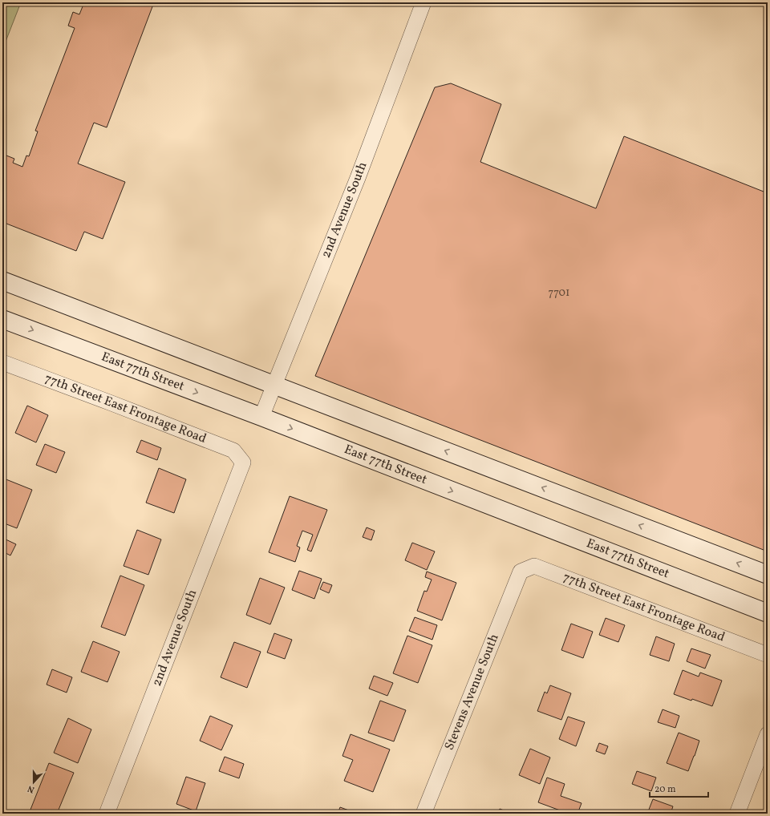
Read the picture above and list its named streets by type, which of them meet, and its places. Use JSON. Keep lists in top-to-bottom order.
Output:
{
  "streets": {
    "street": [
      "2nd Avenue South",
      "East 77th Street",
      "77th Street East Frontage Road",
      "Stevens Avenue South"
    ]
  },
  "crossings": [
    ["2nd Avenue South", "East 77th Street"],
    ["2nd Avenue South", "77th Street East Frontage Road"],
    ["77th Street East Frontage Road", "Stevens Avenue South"]
  ],
  "house_numbers": ["7701"],
  "scale_bar": "20 m",
  "north": "bottom"
}
